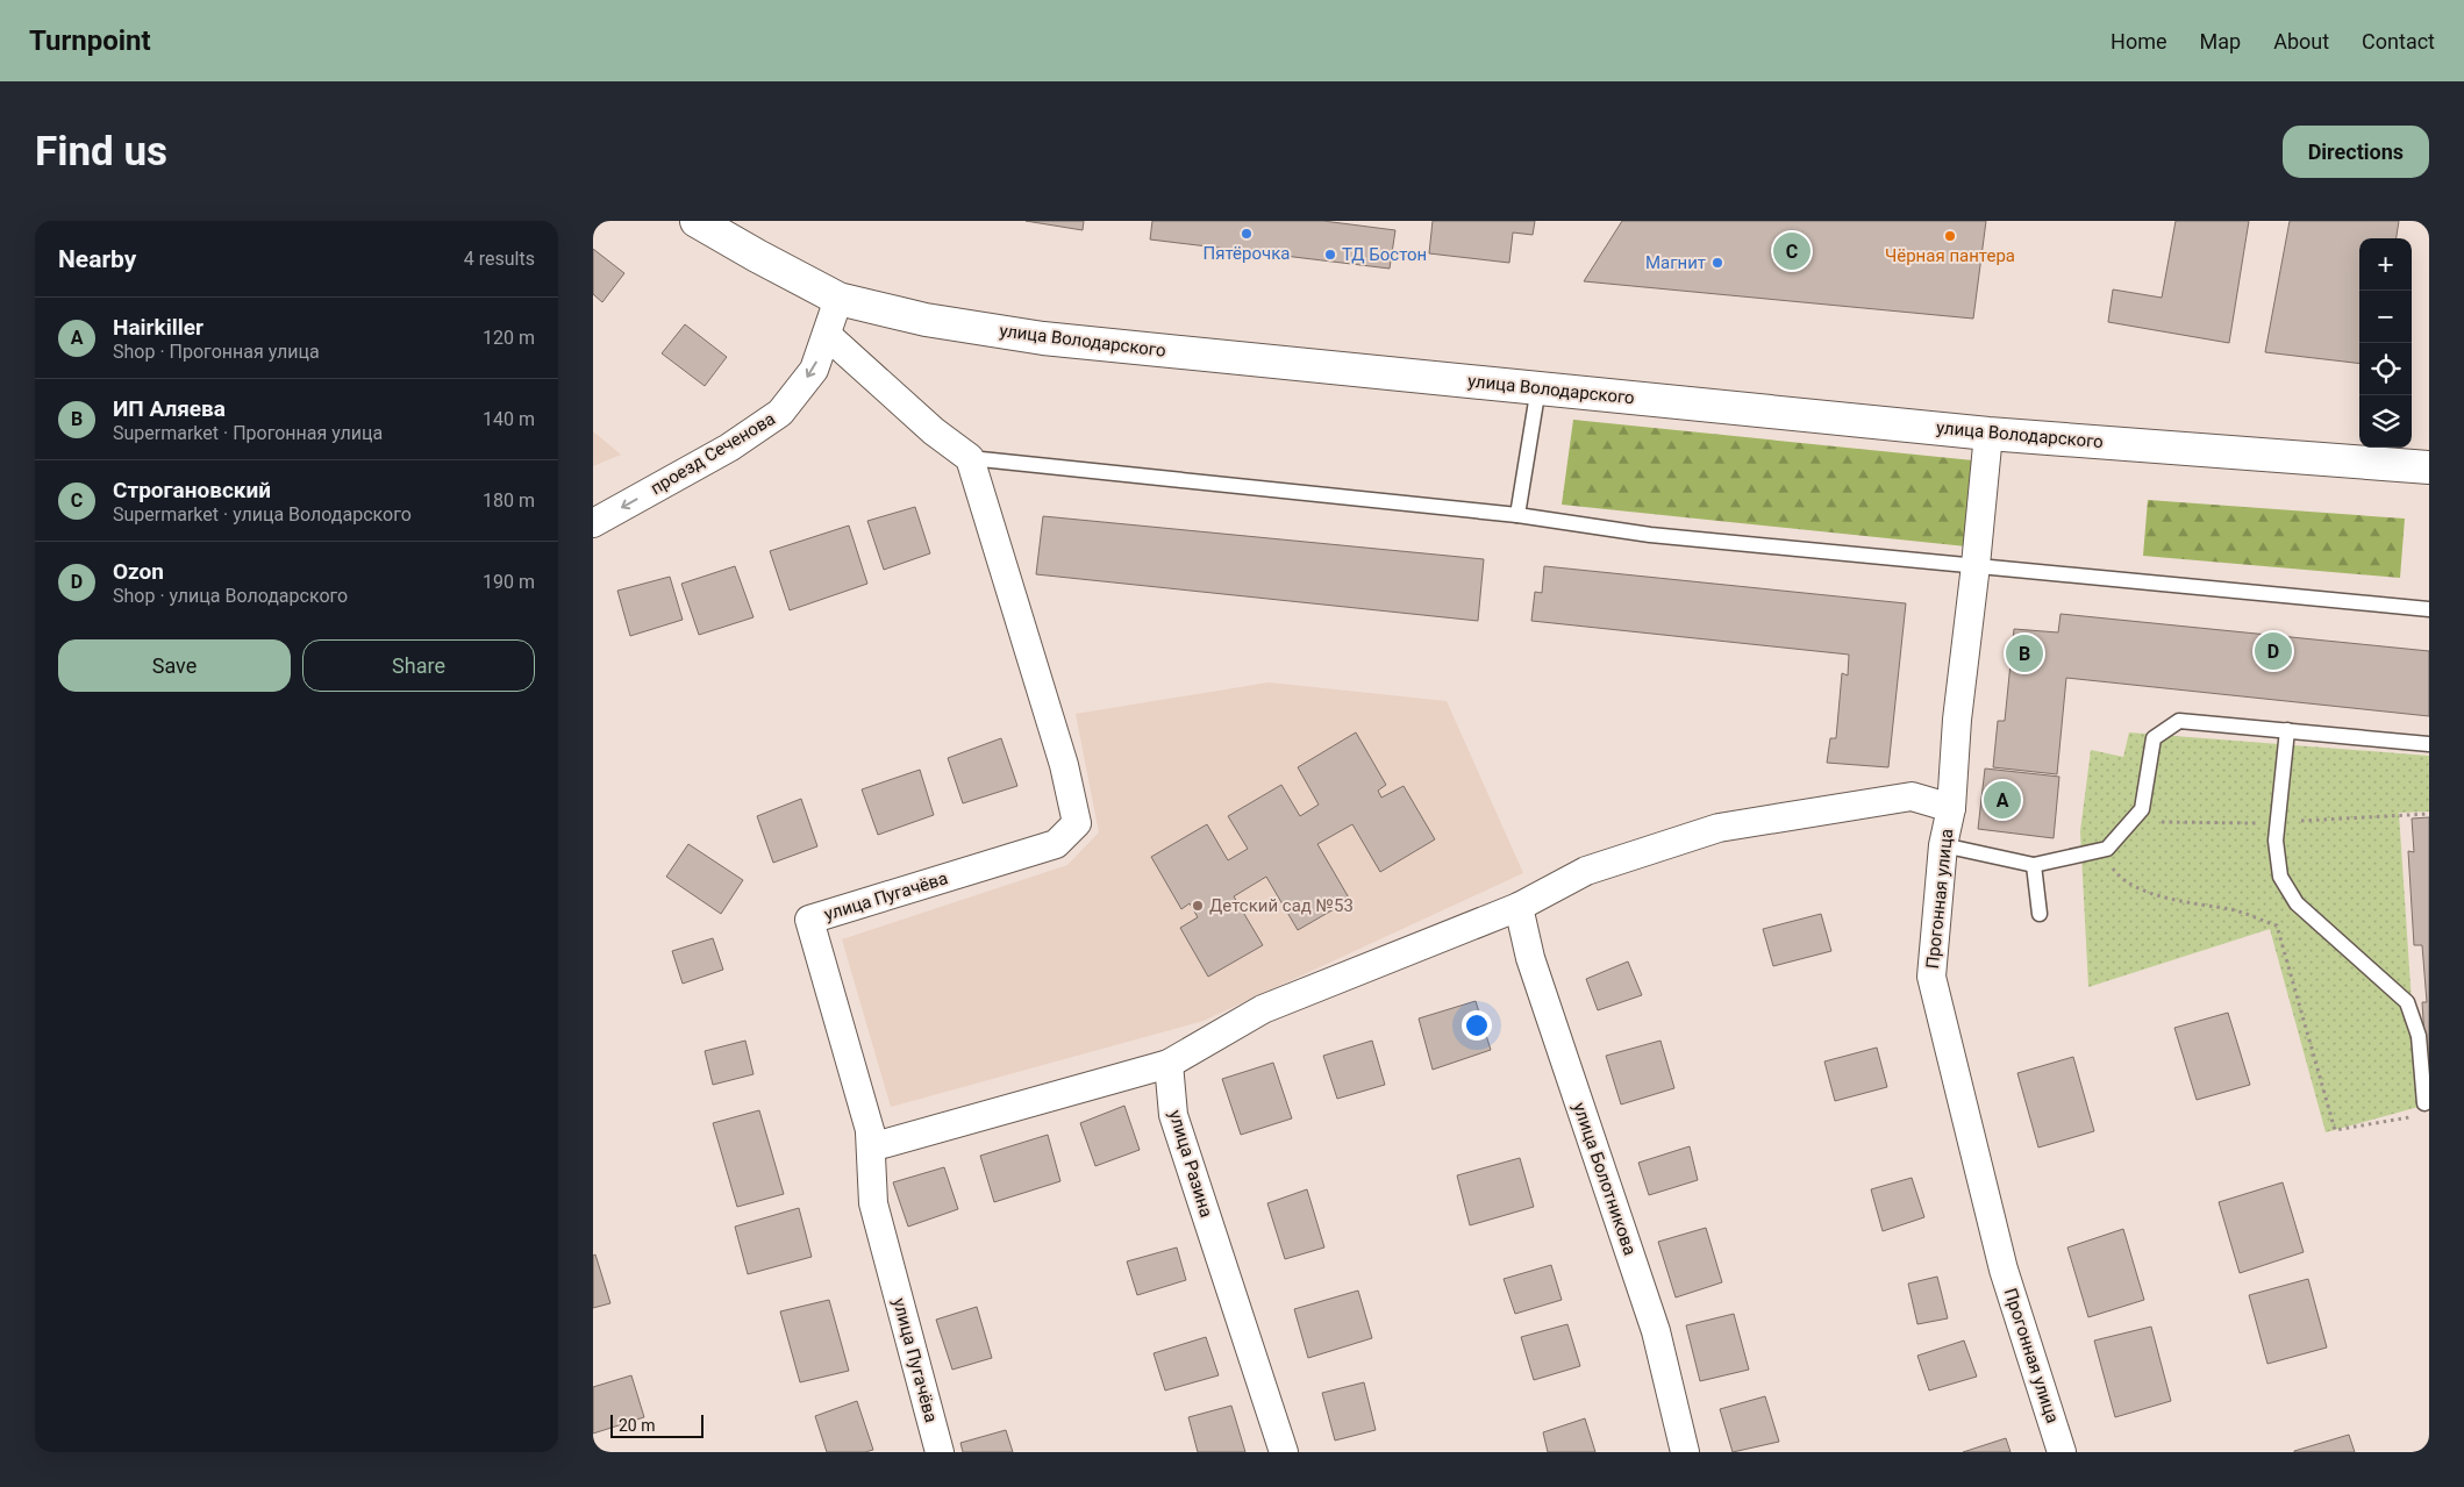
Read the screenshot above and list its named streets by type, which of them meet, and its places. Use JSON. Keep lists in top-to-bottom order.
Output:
{
  "streets": {
    "main road": ["улица Володарского"],
    "street": [
      "проезд Сеченова",
      "улица Пугачёва",
      "Прогонная улица",
      "улица Разина",
      "улица Болотникова"
    ]
  },
  "crossings": [
    ["улица Володарского", "проезд Сеченова"],
    ["улица Володарского", "Прогонная улица"]
  ],
  "one_way": ["проезд Сеченова"],
  "places": [
    "Пятёрочка",
    "Чёрная пантера",
    "ТД Бостон",
    "Магнит",
    "Детский сад №53"
  ],
  "scale_bar": "20 m",
  "page": {
    "header": "Turnpoint",
    "nav": [
      "Home",
      "Map",
      "About",
      "Contact"
    ],
    "buttons": [
      "Directions",
      ["Save", "Share"]
    ],
    "title": "Find us",
    "heading": ["Nearby", "4 results"],
    "pins": [
      "C",
      "D",
      "B",
      "A"
    ],
    "map_buttons": ["+", "−"],
    "list": [
      {
        "mark": "A",
        "name": "Hairkiller",
        "note": "Shop · Прогонная улица",
        "value": "120 m"
      },
      {
        "mark": "B",
        "name": "ИП Аляева",
        "note": "Supermarket · Прогонная улица",
        "value": "140 m"
      },
      {
        "mark": "C",
        "name": "Строгановский",
        "note": "Supermarket · улица Володарского",
        "value": "180 m"
      },
      {
        "mark": "D",
        "name": "Ozon",
        "note": "Shop · улица Володарского",
        "value": "190 m"
      }
    ],
    "scale": "20 m"
  }
}
